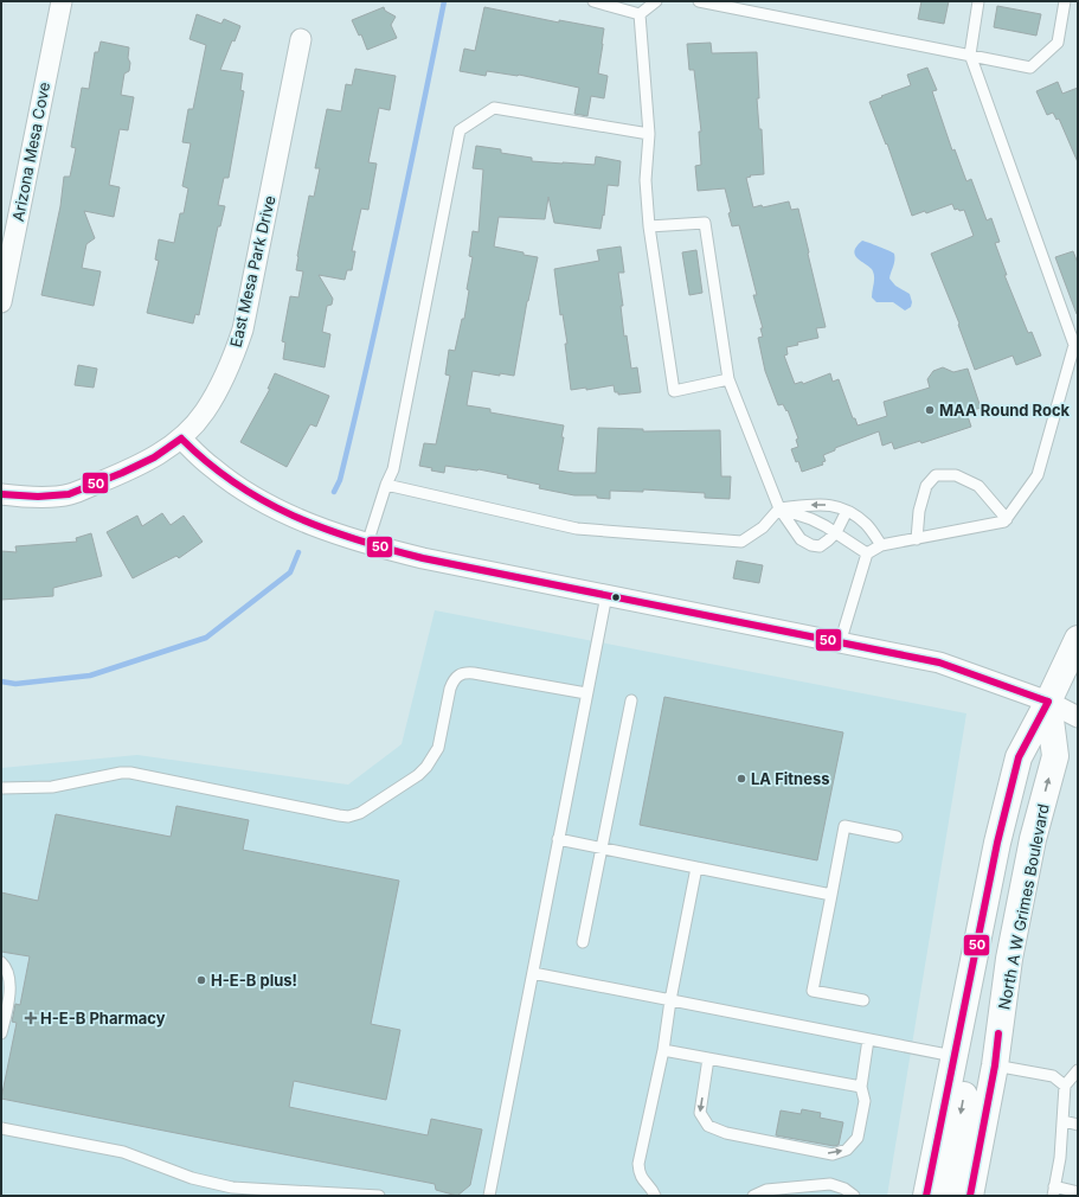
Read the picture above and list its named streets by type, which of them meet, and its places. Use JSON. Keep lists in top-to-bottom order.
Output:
{
  "streets": {
    "main road": ["North A W Grimes Boulevard"],
    "street": ["Arizona Mesa Cove", "East Mesa Park Drive"]
  },
  "places": {
    "other": ["MAA Round Rock", "LA Fitness", "H-E-B plus!"],
    "health": ["H-E-B Pharmacy"]
  },
  "lines": ["transit line 50"]
}
